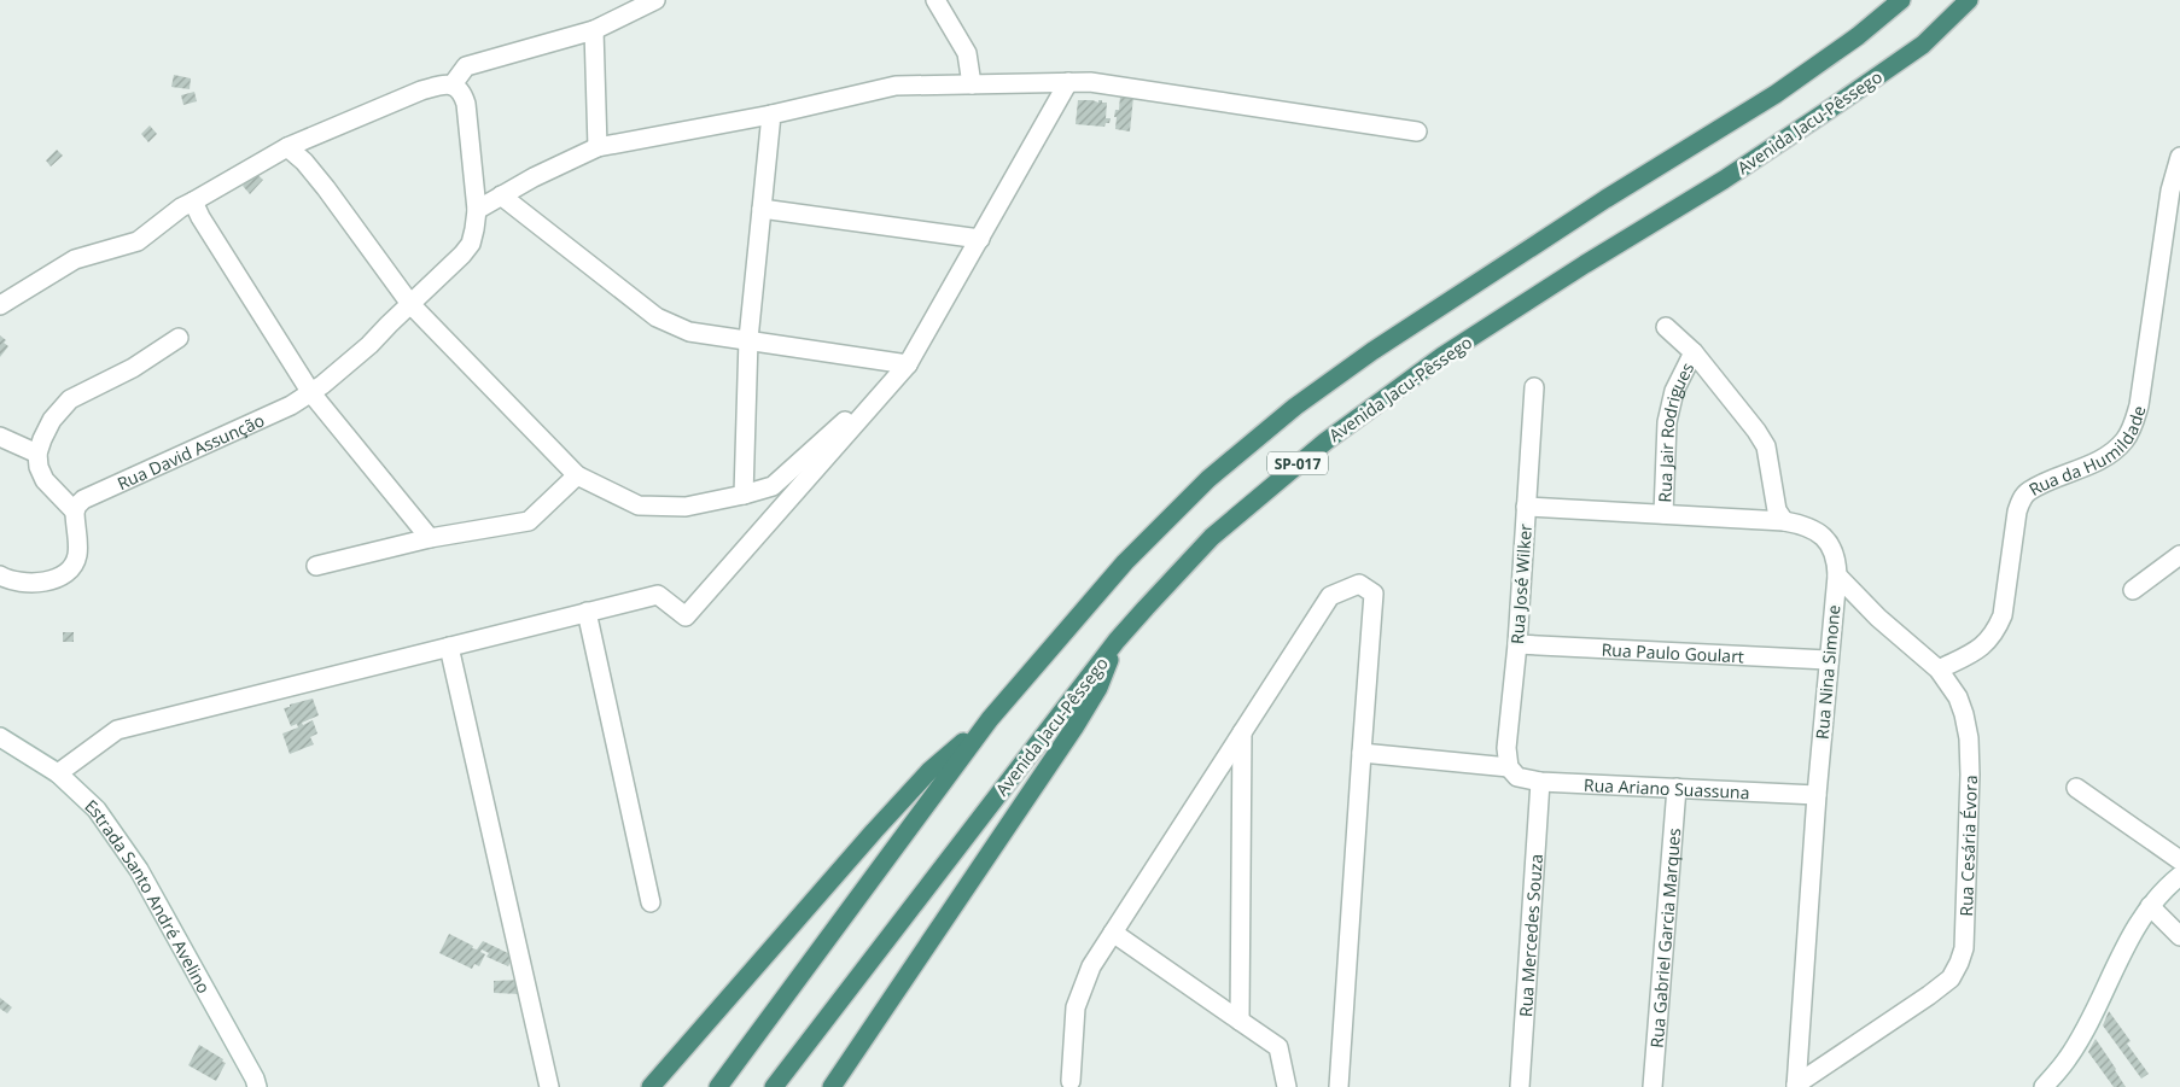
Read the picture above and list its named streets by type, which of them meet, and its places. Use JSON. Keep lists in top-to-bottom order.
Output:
{
  "streets": {
    "highway": ["Avenida Jacu-Pêssego", "SP-017"],
    "street": [
      "Rua Jair Rodrigues",
      "Rua da Humildade",
      "Rua David Assunção",
      "Rua José Wilker",
      "Rua Paulo Goulart",
      "Rua Nina Simone",
      "Rua Ariano Suassuna",
      "Rua Cesária Évora",
      "Estrada Santo André Avelino",
      "Rua Mercedes Souza",
      "Rua Gabriel Garcia Marques"
    ]
  },
  "crossings": [
    ["Rua Jair Rodrigues", "Rua Nina Simone"],
    ["Rua da Humildade", "Rua Cesária Évora"],
    ["Rua José Wilker", "Rua Paulo Goulart"],
    ["Rua José Wilker", "Rua Nina Simone"],
    ["Rua José Wilker", "Rua Ariano Suassuna"],
    ["Rua Paulo Goulart", "Rua Nina Simone"],
    ["Rua Nina Simone", "Rua Ariano Suassuna"],
    ["Rua Nina Simone", "Rua Cesária Évora"],
    ["Rua Ariano Suassuna", "Rua Mercedes Souza"],
    ["Rua Ariano Suassuna", "Rua Gabriel Garcia Marques"]
  ]
}
